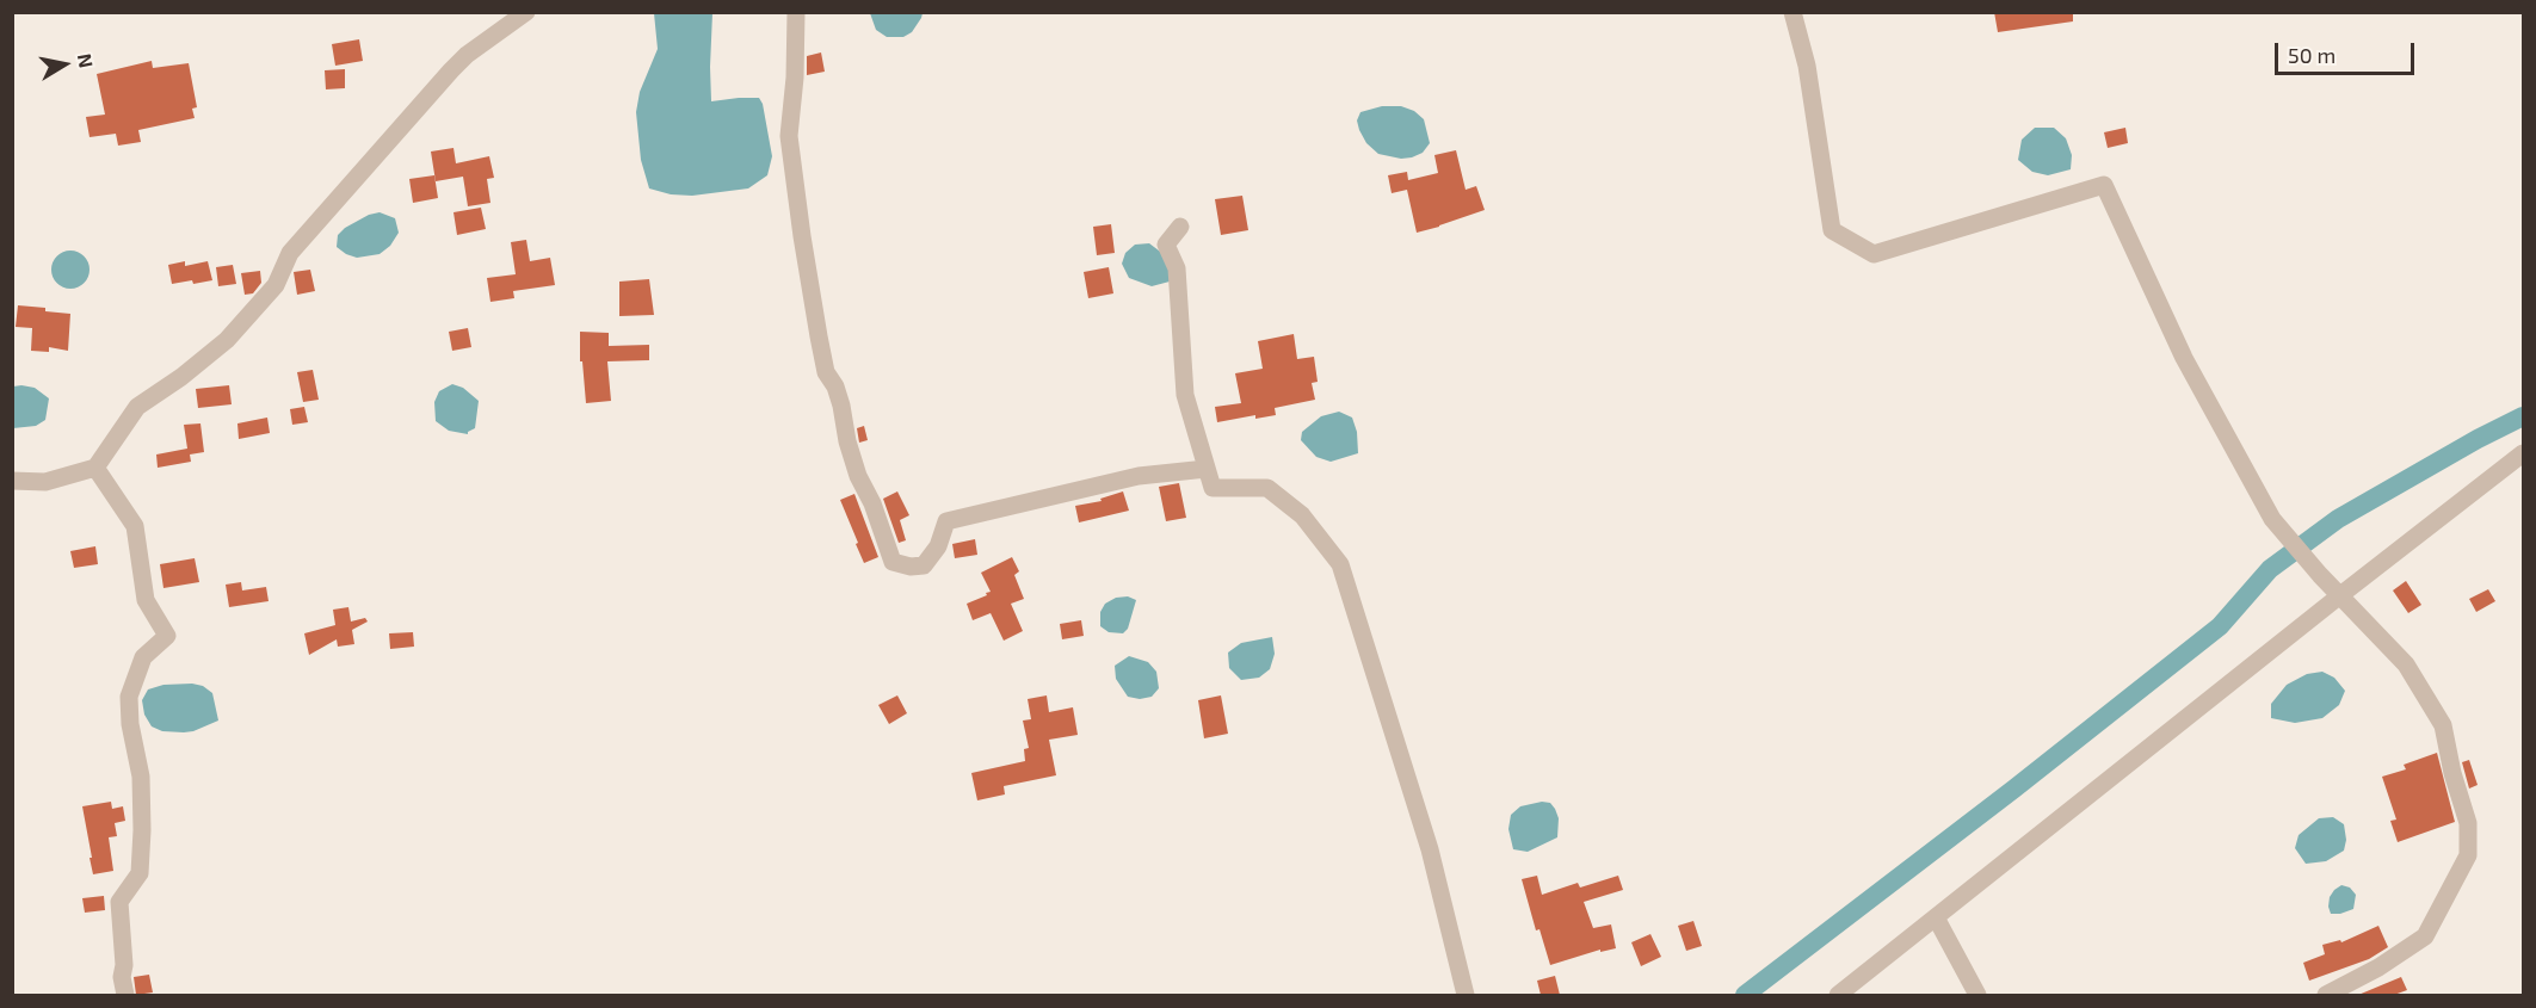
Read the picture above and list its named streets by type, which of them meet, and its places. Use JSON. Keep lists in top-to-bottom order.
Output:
{
  "scale_bar": "50 m",
  "north": "right"
}
